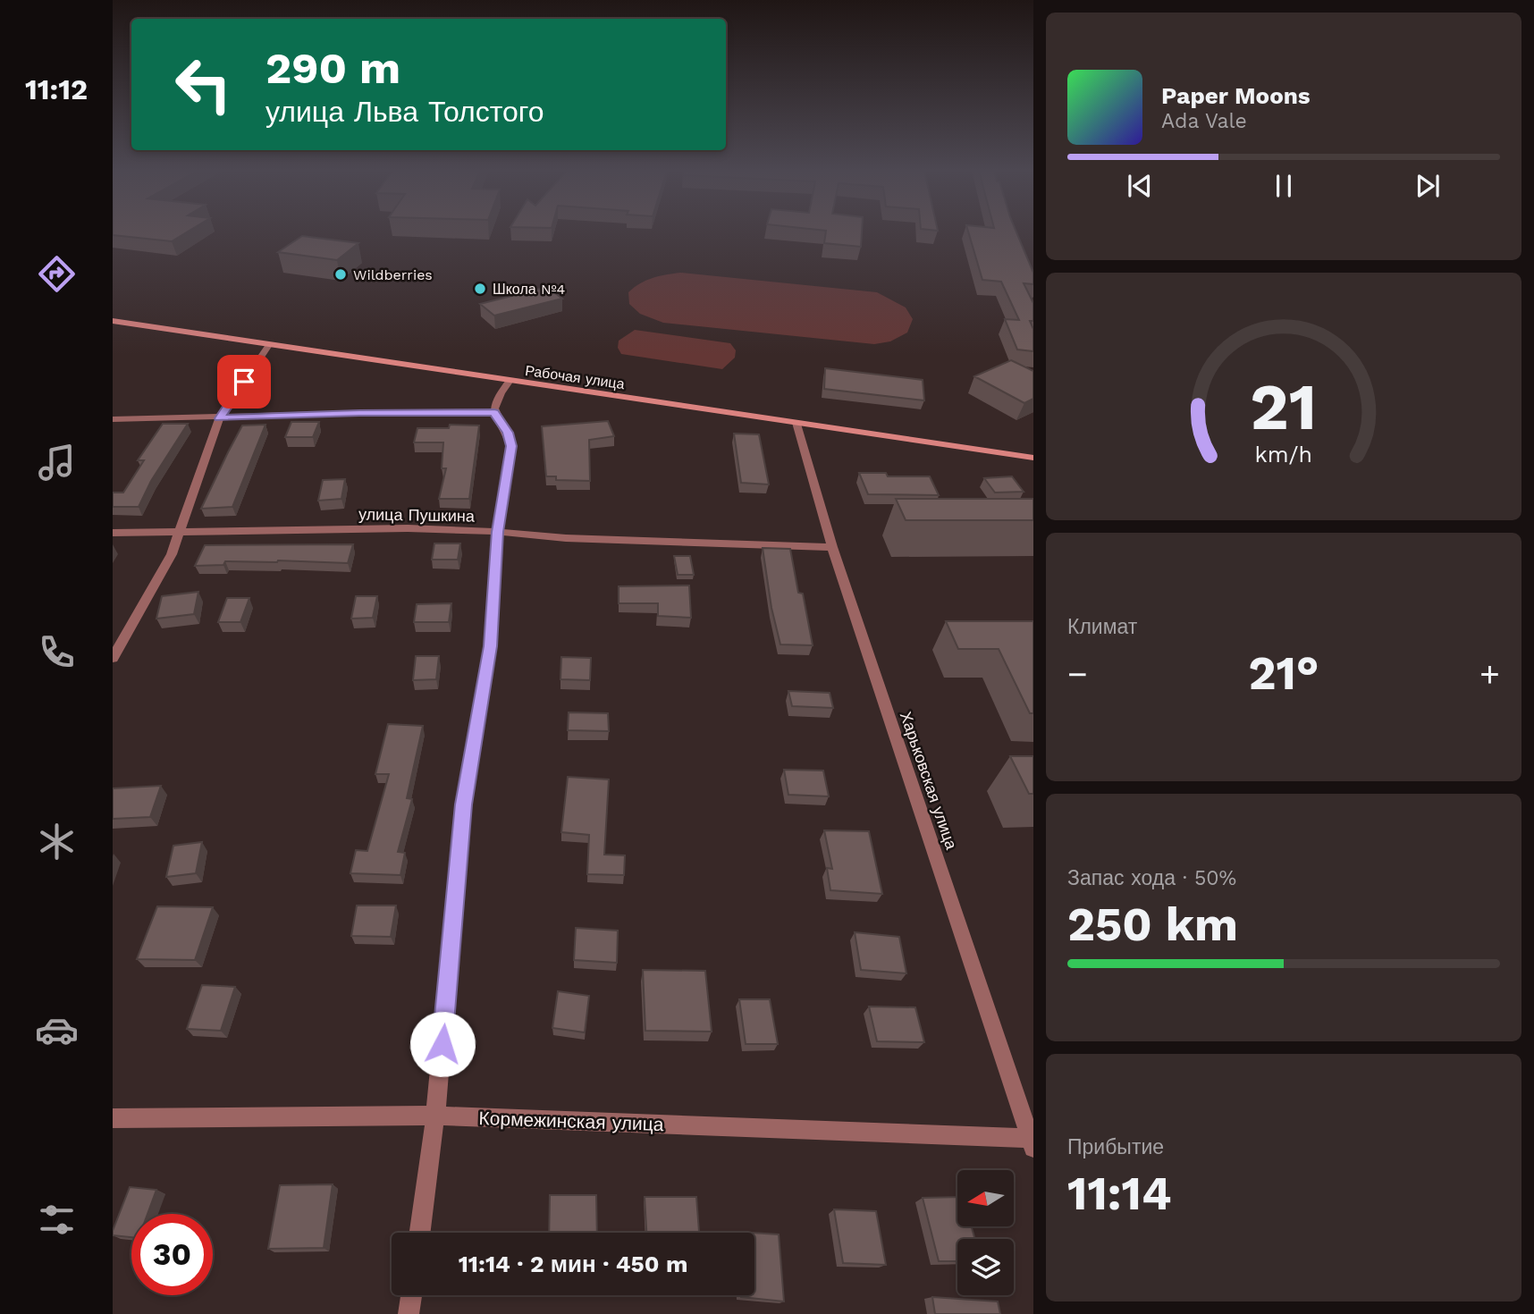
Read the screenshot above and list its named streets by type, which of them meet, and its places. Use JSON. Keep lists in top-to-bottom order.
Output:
{
  "streets": {
    "street": [
      "Рабочая улица",
      "улица Пушкина",
      "Харьковская улица",
      "Кормежинская улица"
    ]
  },
  "crossings": [
    ["Рабочая улица", "Харьковская улица"],
    ["улица Пушкина", "Харьковская улица"],
    ["Харьковская улица", "Кормежинская улица"]
  ],
  "places": ["Wildberries", "Школа №4"],
  "north": "left",
  "page": {
    "tabs": "11:12",
    "turn": ["290 m", "улица Льва Толстого"],
    "song": ["Paper Moons", "Ada Vale"],
    "tile": [
      "Климат",
      ["Запас хода · 50%", "250 km"],
      ["Прибытие", "11:14"]
    ],
    "heat": ["−", "21°", "+"],
    "limit": "30",
    "trip": "11:14 · 2 мин · 450 m",
    "gauge": ["21", "km/h"]
  }
}
